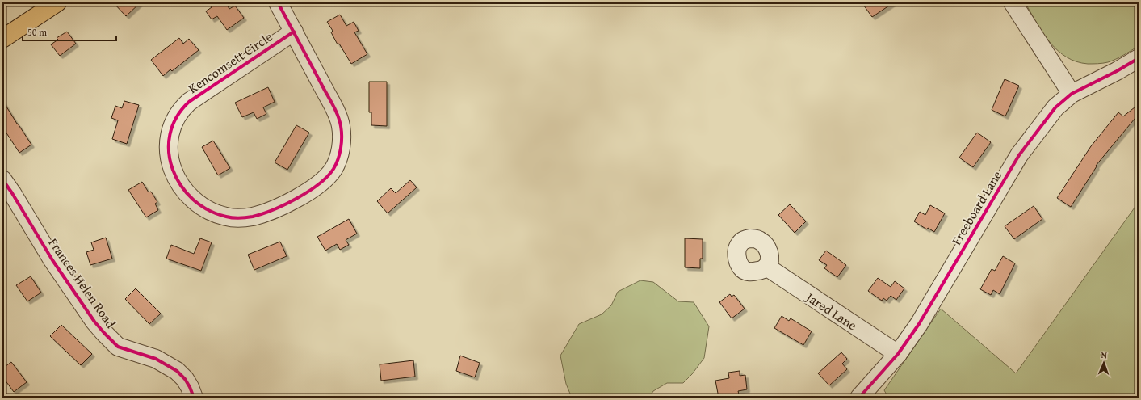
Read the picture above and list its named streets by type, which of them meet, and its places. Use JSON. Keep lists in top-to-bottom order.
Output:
{
  "streets": {
    "street": [
      "Kencomsett Circle",
      "Freeboard Lane",
      "Frances Helen Road",
      "Jared Lane"
    ]
  },
  "crossings": [
    ["Freeboard Lane", "Jared Lane"]
  ],
  "scale_bar": "50 m",
  "north": "top"
}
